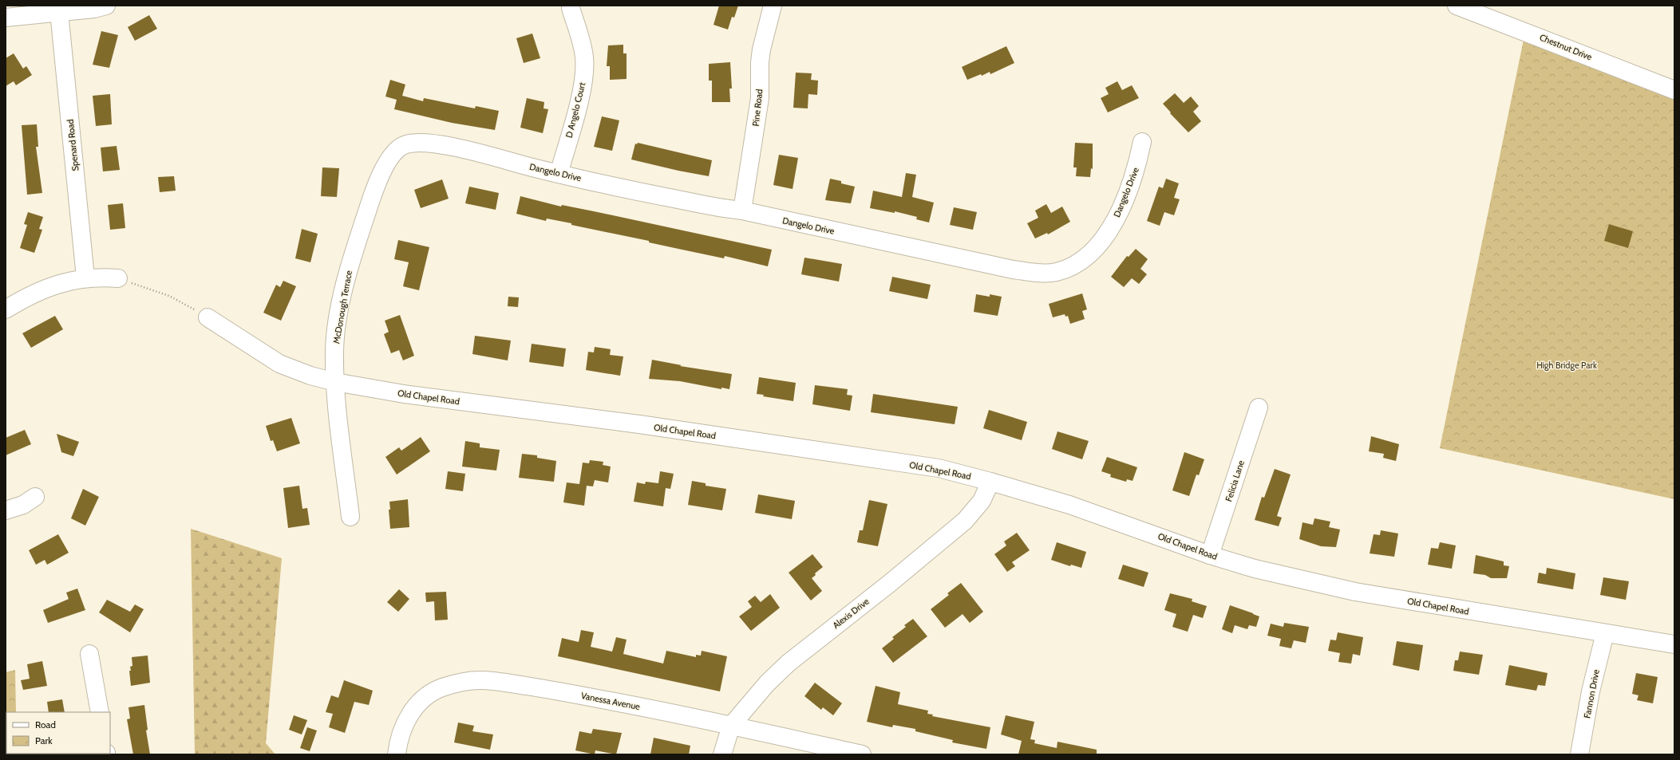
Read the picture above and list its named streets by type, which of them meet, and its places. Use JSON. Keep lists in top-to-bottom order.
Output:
{
  "streets": {
    "street": [
      "Chestnut Drive",
      "Pine Road",
      "D Angelo Court",
      "Spenard Road",
      "Dangelo Drive",
      "McDonough Terrace",
      "Old Chapel Road",
      "Felicia Lane",
      "Alexis Drive",
      "Fannon Drive",
      "Vanessa Avenue"
    ]
  },
  "crossings": [
    ["Pine Road", "Dangelo Drive"],
    ["D Angelo Court", "Dangelo Drive"],
    ["Dangelo Drive", "McDonough Terrace"],
    ["McDonough Terrace", "Old Chapel Road"],
    ["Old Chapel Road", "Felicia Lane"],
    ["Old Chapel Road", "Alexis Drive"],
    ["Old Chapel Road", "Fannon Drive"],
    ["Alexis Drive", "Vanessa Avenue"]
  ],
  "parks": ["High Bridge Park"],
  "legend": ["Road", "Park"]
}
